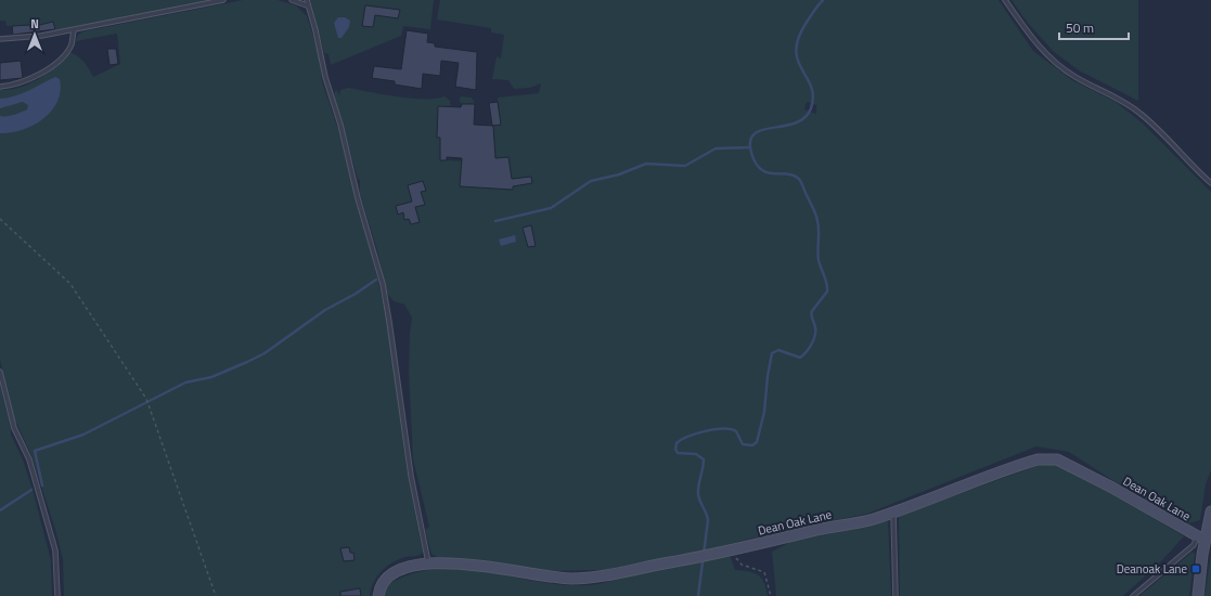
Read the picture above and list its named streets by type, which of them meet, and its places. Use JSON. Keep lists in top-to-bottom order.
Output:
{
  "streets": {
    "street": ["Dean Oak Lane"]
  },
  "places": {
    "transit": ["Deanoak Lane"]
  },
  "scale_bar": "50 m",
  "north": "top"
}
